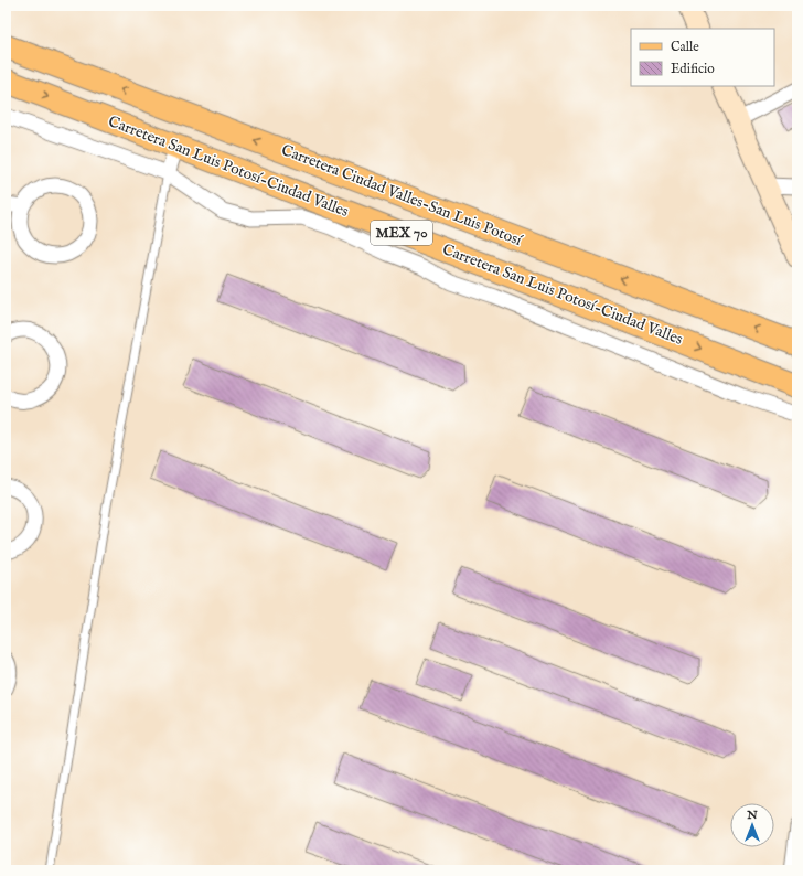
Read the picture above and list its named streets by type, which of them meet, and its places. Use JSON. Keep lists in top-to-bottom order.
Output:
{
  "streets": {
    "main road": ["Carretera San Luis Potosí-Ciudad Valles", "Carretera Ciudad Valles-San Luis Potosí", "MEX 70"]
  },
  "one_way": ["Carretera San Luis Potosí-Ciudad Valles", "Carretera Ciudad Valles-San Luis Potosí"],
  "legend": ["Calle", "Edificio"],
  "north": "top"
}
